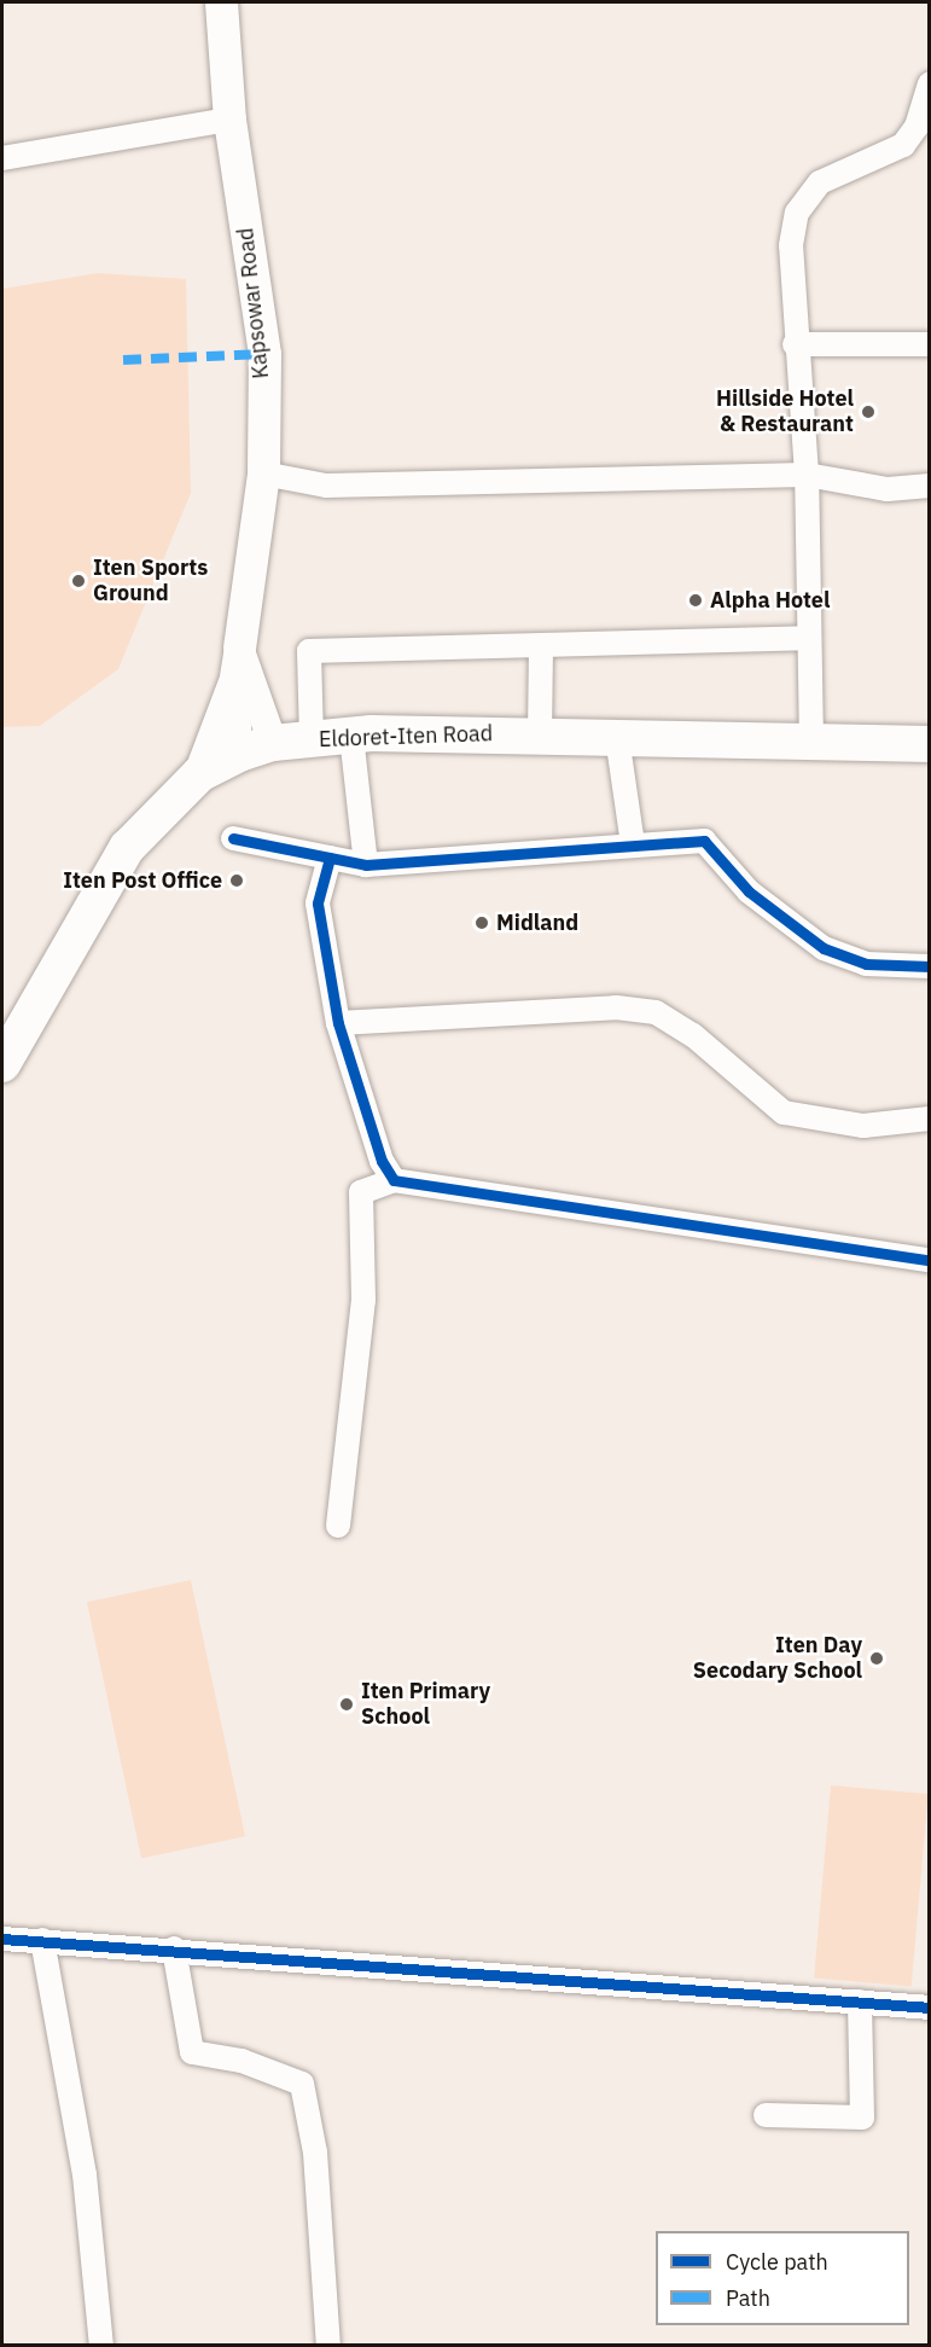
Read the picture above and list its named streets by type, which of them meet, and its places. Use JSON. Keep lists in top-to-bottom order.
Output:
{
  "streets": {
    "main road": ["Kapsowar Road", "Eldoret-Iten Road"]
  },
  "crossings": [
    ["Kapsowar Road", "Eldoret-Iten Road"]
  ],
  "places": [
    "Hillside Hotel & Restaurant",
    "Iten Sports Ground",
    "Alpha Hotel",
    "Iten Post Office",
    "Midland",
    "Iten Day Secodary School",
    "Iten Primary School"
  ],
  "legend": ["Cycle path", "Path"]
}
